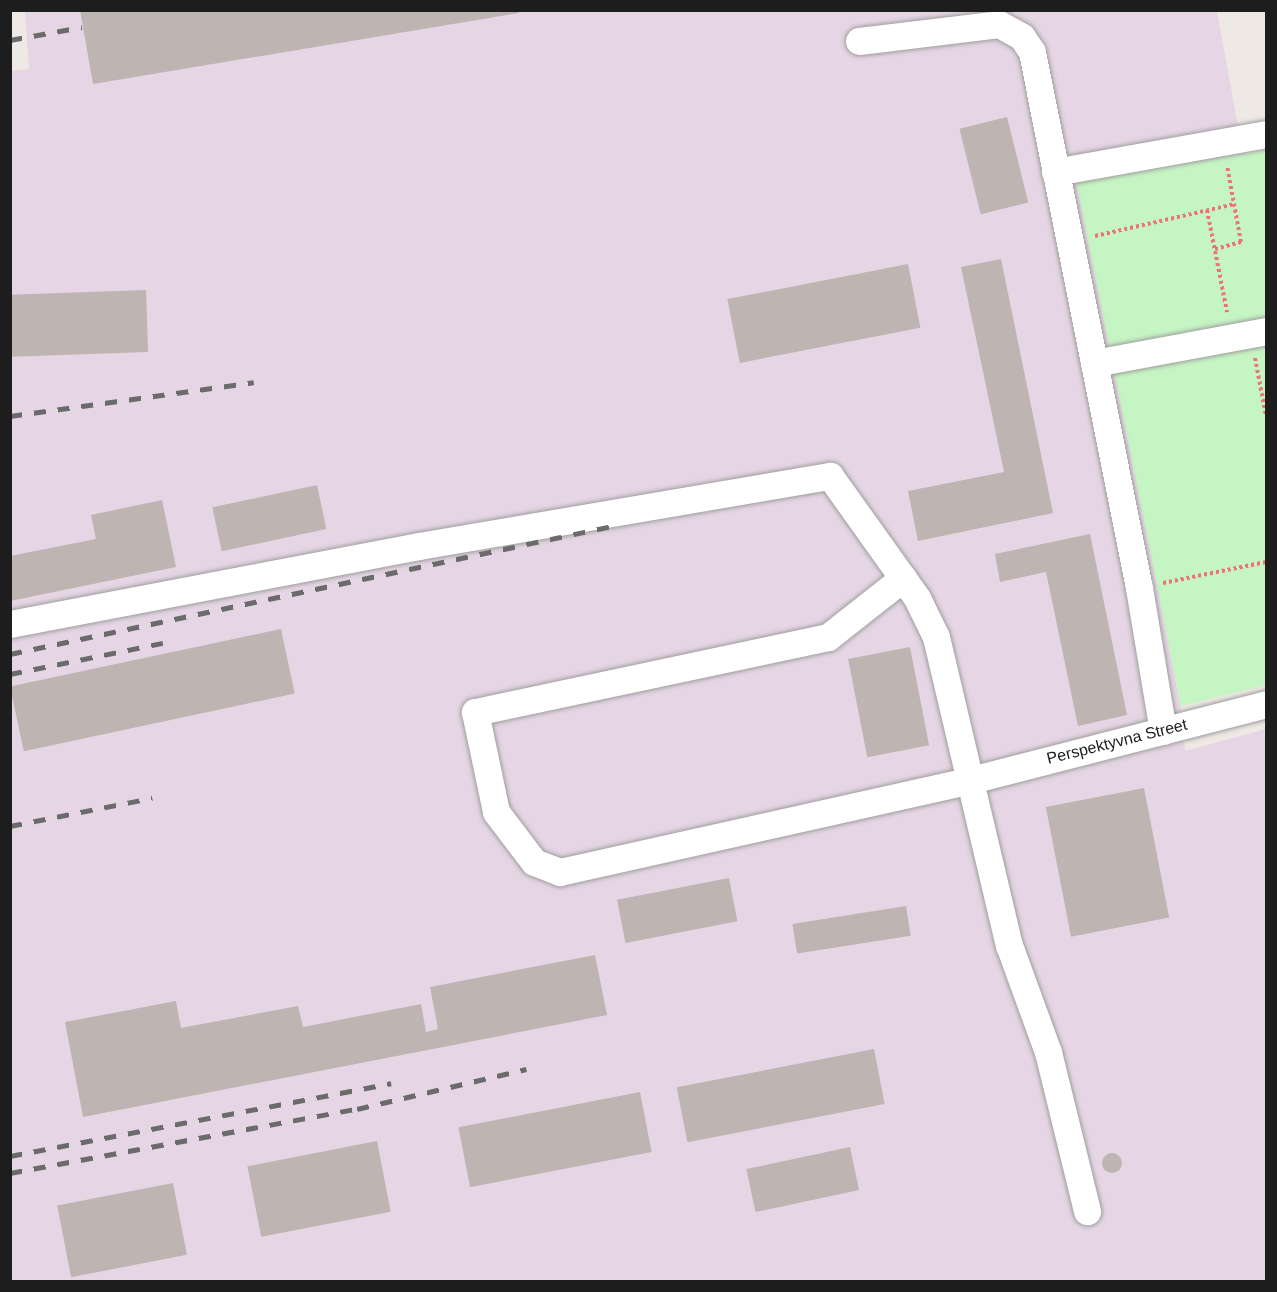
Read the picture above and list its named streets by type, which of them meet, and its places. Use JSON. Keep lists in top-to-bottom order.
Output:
{
  "streets": {
    "street": ["Perspektyvna Street"]
  }
}
